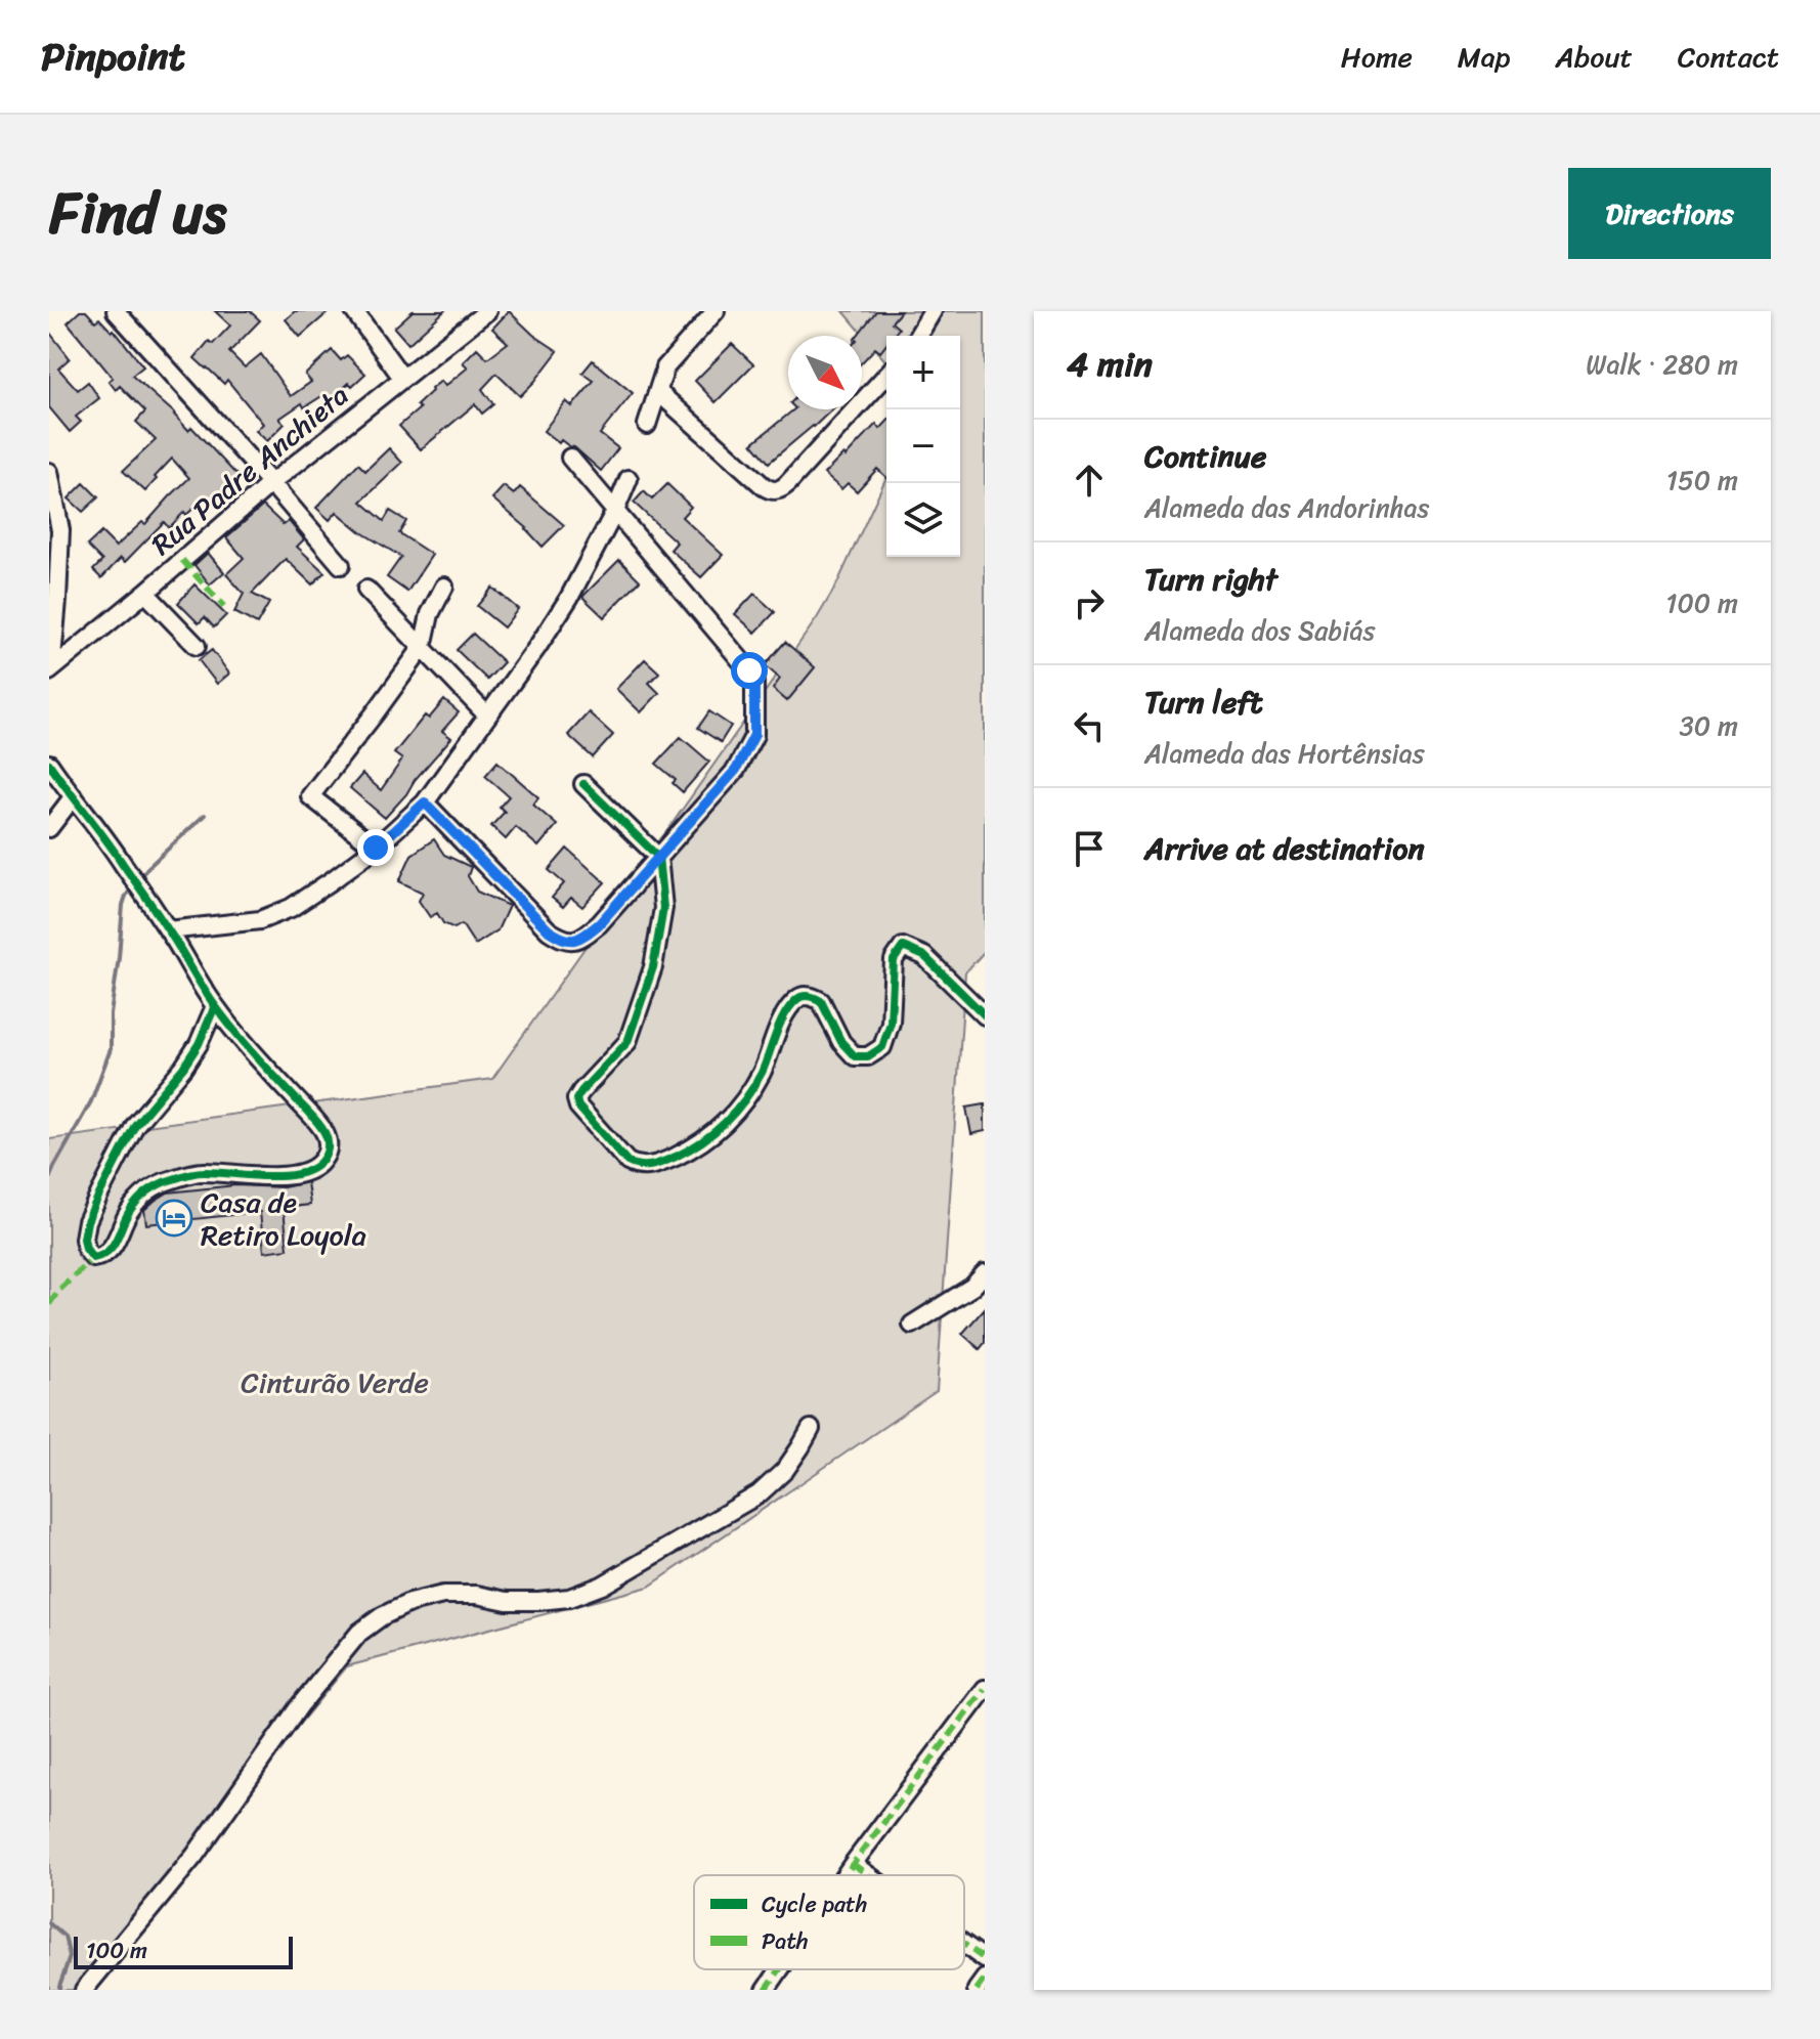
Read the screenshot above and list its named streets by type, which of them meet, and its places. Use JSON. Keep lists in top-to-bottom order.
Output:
{
  "streets": {
    "street": ["Rua Padre Anchieta"]
  },
  "parks": ["Cinturão Verde"],
  "places": {
    "hotel": ["Casa de Retiro Loyola"]
  },
  "legend": ["Cycle path", "Path"],
  "scale_bar": "100 m",
  "north": "bottom right",
  "page": {
    "header": "Pinpoint",
    "nav": [
      "Home",
      "Map",
      "About",
      "Contact"
    ],
    "title": "Find us",
    "buttons": "Directions",
    "heading": ["4 min", "Walk · 280 m"],
    "map_buttons": ["+", "−"],
    "list": [
      ["Continue", "Alameda das Andorinhas", "150 m"],
      ["Turn right", "Alameda dos Sabiás", "100 m"],
      ["Turn left", "Alameda das Hortênsias", "30 m"],
      "Arrive at destination"
    ],
    "scale": "100 m"
  }
}
